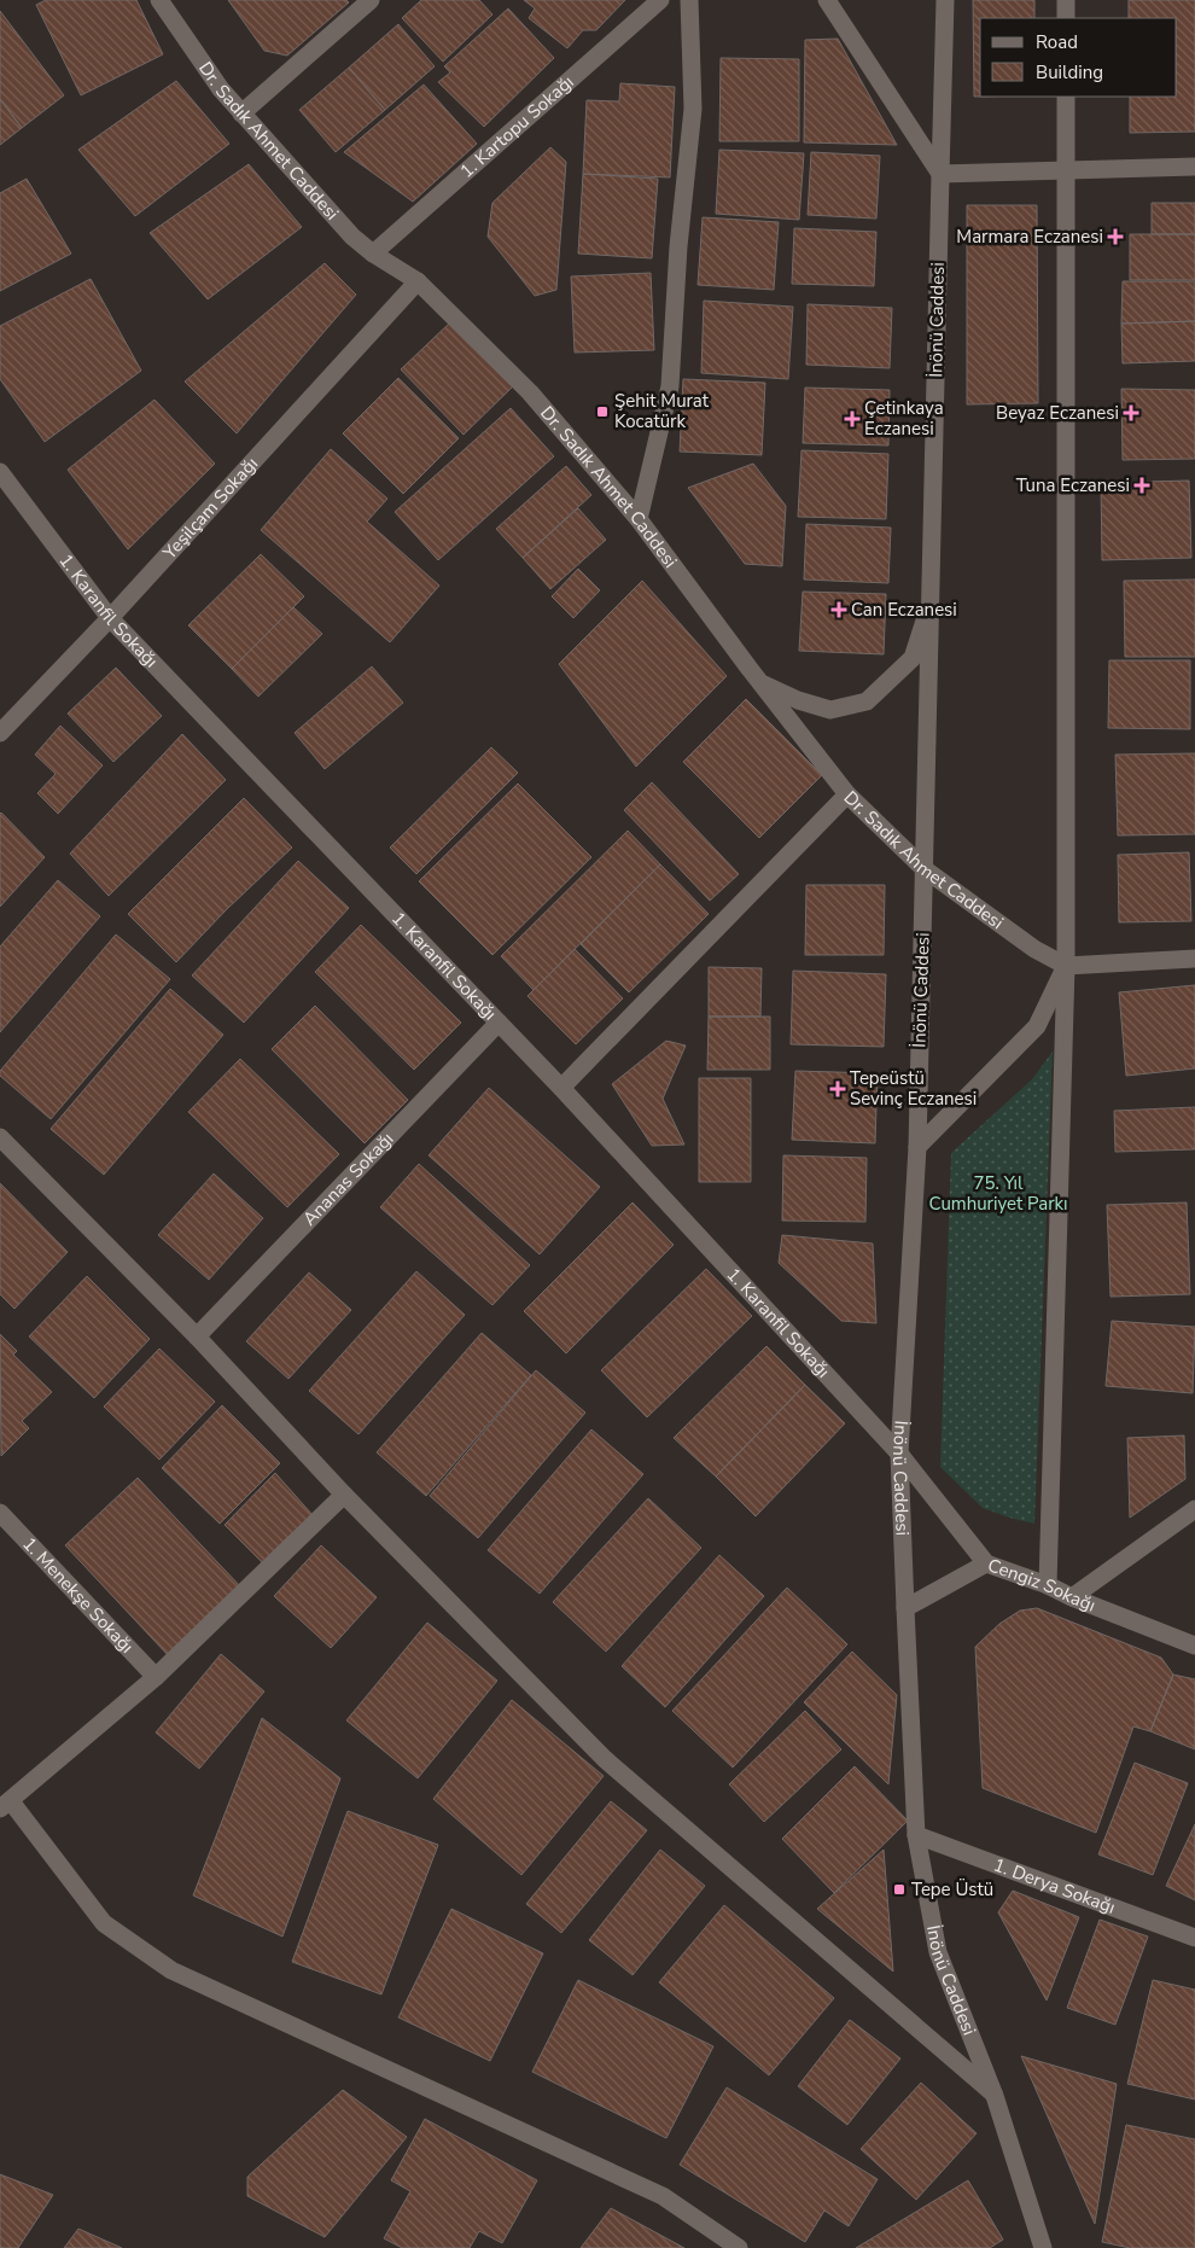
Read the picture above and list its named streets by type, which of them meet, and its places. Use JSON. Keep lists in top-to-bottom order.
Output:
{
  "streets": {
    "street": [
      "1. Kartopu Sokağı",
      "Dr. Sadık Ahmet Caddesi",
      "İnönü Caddesi",
      "Yeşilçam Sokağı",
      "1. Karanfil Sokağı",
      "Ananas Sokağı",
      "Cengiz Sokağı",
      "1. Menekşe Sokağı",
      "1. Derya Sokağı"
    ]
  },
  "crossings": [
    ["1. Kartopu Sokağı", "Dr. Sadık Ahmet Caddesi"],
    ["Dr. Sadık Ahmet Caddesi", "İnönü Caddesi"],
    ["Dr. Sadık Ahmet Caddesi", "Yeşilçam Sokağı"],
    ["İnönü Caddesi", "1. Karanfil Sokağı"],
    ["İnönü Caddesi", "Cengiz Sokağı"],
    ["İnönü Caddesi", "1. Derya Sokağı"],
    ["Yeşilçam Sokağı", "1. Karanfil Sokağı"],
    ["1. Karanfil Sokağı", "Ananas Sokağı"],
    ["1. Karanfil Sokağı", "Cengiz Sokağı"]
  ],
  "parks": ["75. Yıl Cumhuriyet Parkı"],
  "places": {
    "health": [
      "Marmara Eczanesi",
      "Beyaz Eczanesi",
      "Çetinkaya Eczanesi",
      "Tuna Eczanesi",
      "Can Eczanesi",
      "Tepeüstü Sevinç Eczanesi"
    ],
    "transit": ["Şehit Murat Kocatürk", "Tepe Üstü"]
  },
  "legend": ["Road", "Building"]
}
